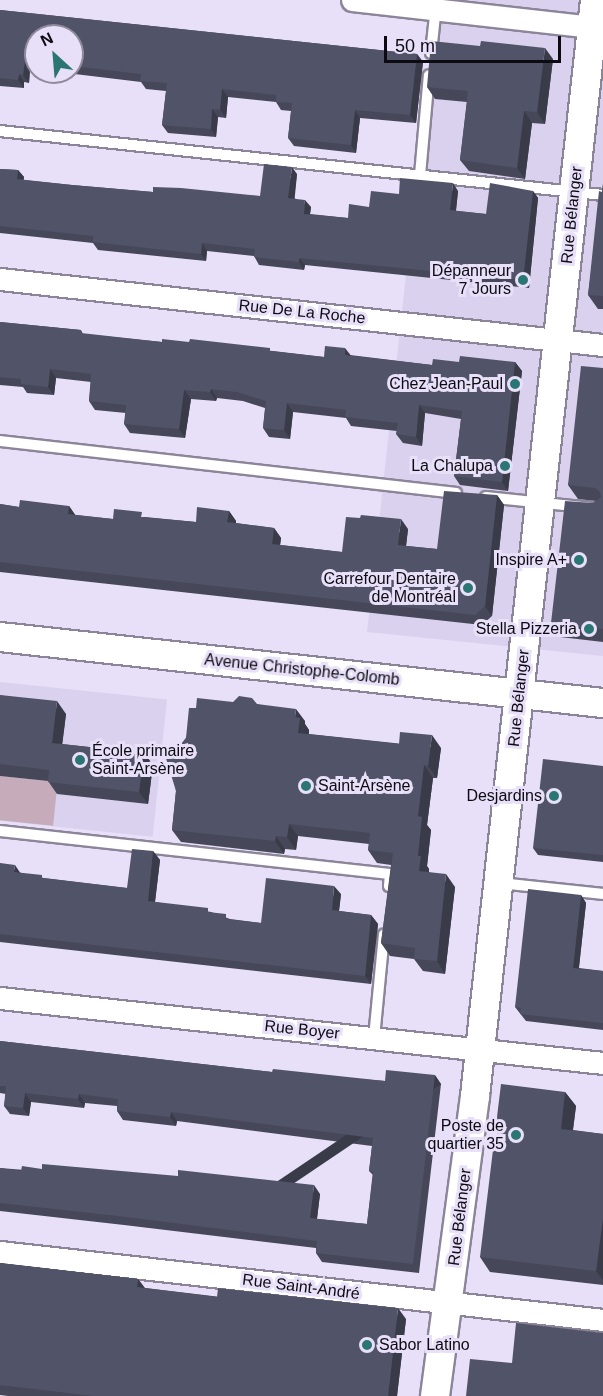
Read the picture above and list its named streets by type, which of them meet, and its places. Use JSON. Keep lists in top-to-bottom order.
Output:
{
  "streets": {
    "street": [
      "Rue Bélanger",
      "Rue De La Roche",
      "Avenue Christophe-Colomb",
      "Rue Boyer",
      "Rue Saint-André"
    ]
  },
  "crossings": [
    ["Rue Bélanger", "Rue De La Roche"],
    ["Rue Bélanger", "Avenue Christophe-Colomb"],
    ["Rue Bélanger", "Rue Boyer"],
    ["Rue Bélanger", "Rue Saint-André"]
  ],
  "places": [
    "Dépanneur 7 Jours",
    "Chez Jean-Paul",
    "La Chalupa",
    "Inspire A+",
    "Carrefour Dentaire de Montréal",
    "Stella Pizzeria",
    "École primaire Saint-Arsène",
    "Saint-Arsène",
    "Desjardins",
    "Poste de quartier 35",
    "Sabor Latino"
  ],
  "scale_bar": "50 m",
  "north": "top left"
}
